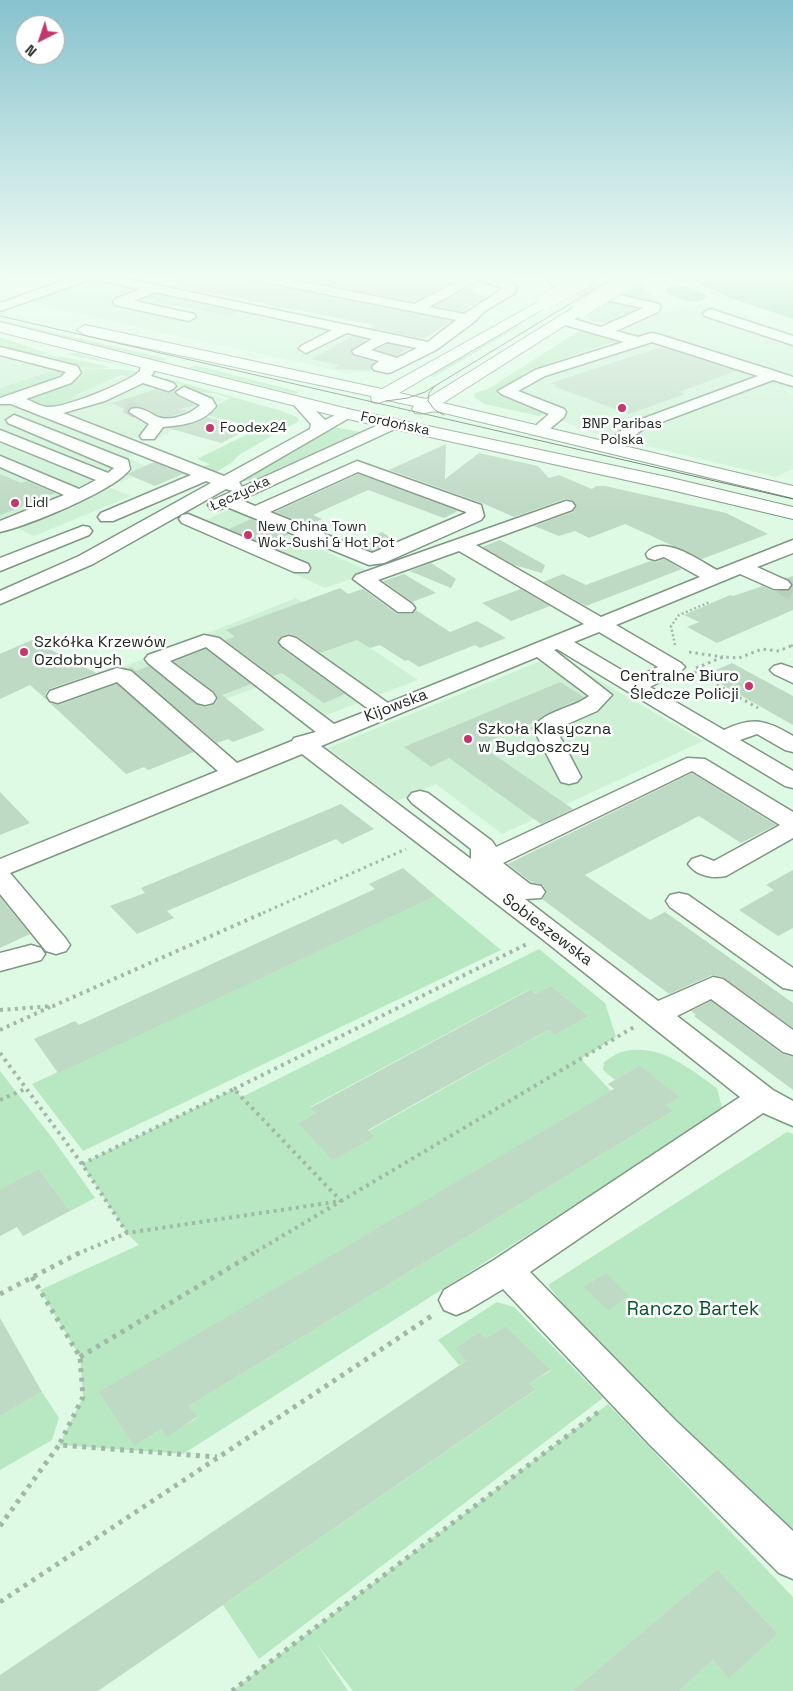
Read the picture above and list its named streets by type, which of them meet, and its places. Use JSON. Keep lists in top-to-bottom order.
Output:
{
  "streets": {
    "main road": ["Fordońska"],
    "street": ["Łęczycka", "Kijowska", "Sobieszewska"]
  },
  "crossings": [
    ["Fordońska", "Łęczycka"],
    ["Kijowska", "Sobieszewska"]
  ],
  "parks": ["Ranczo Bartek"],
  "places": [
    "BNP Paribas Polska",
    "Foodex24",
    "Lidl",
    "New China Town Wok-Sushi & Hot Pot",
    "Szkółka Krzewów Ozdobnych",
    "Centralne Biuro Śledcze Policji",
    "Szkoła Klasyczna w Bydgoszczy"
  ],
  "north": "bottom left"
}
